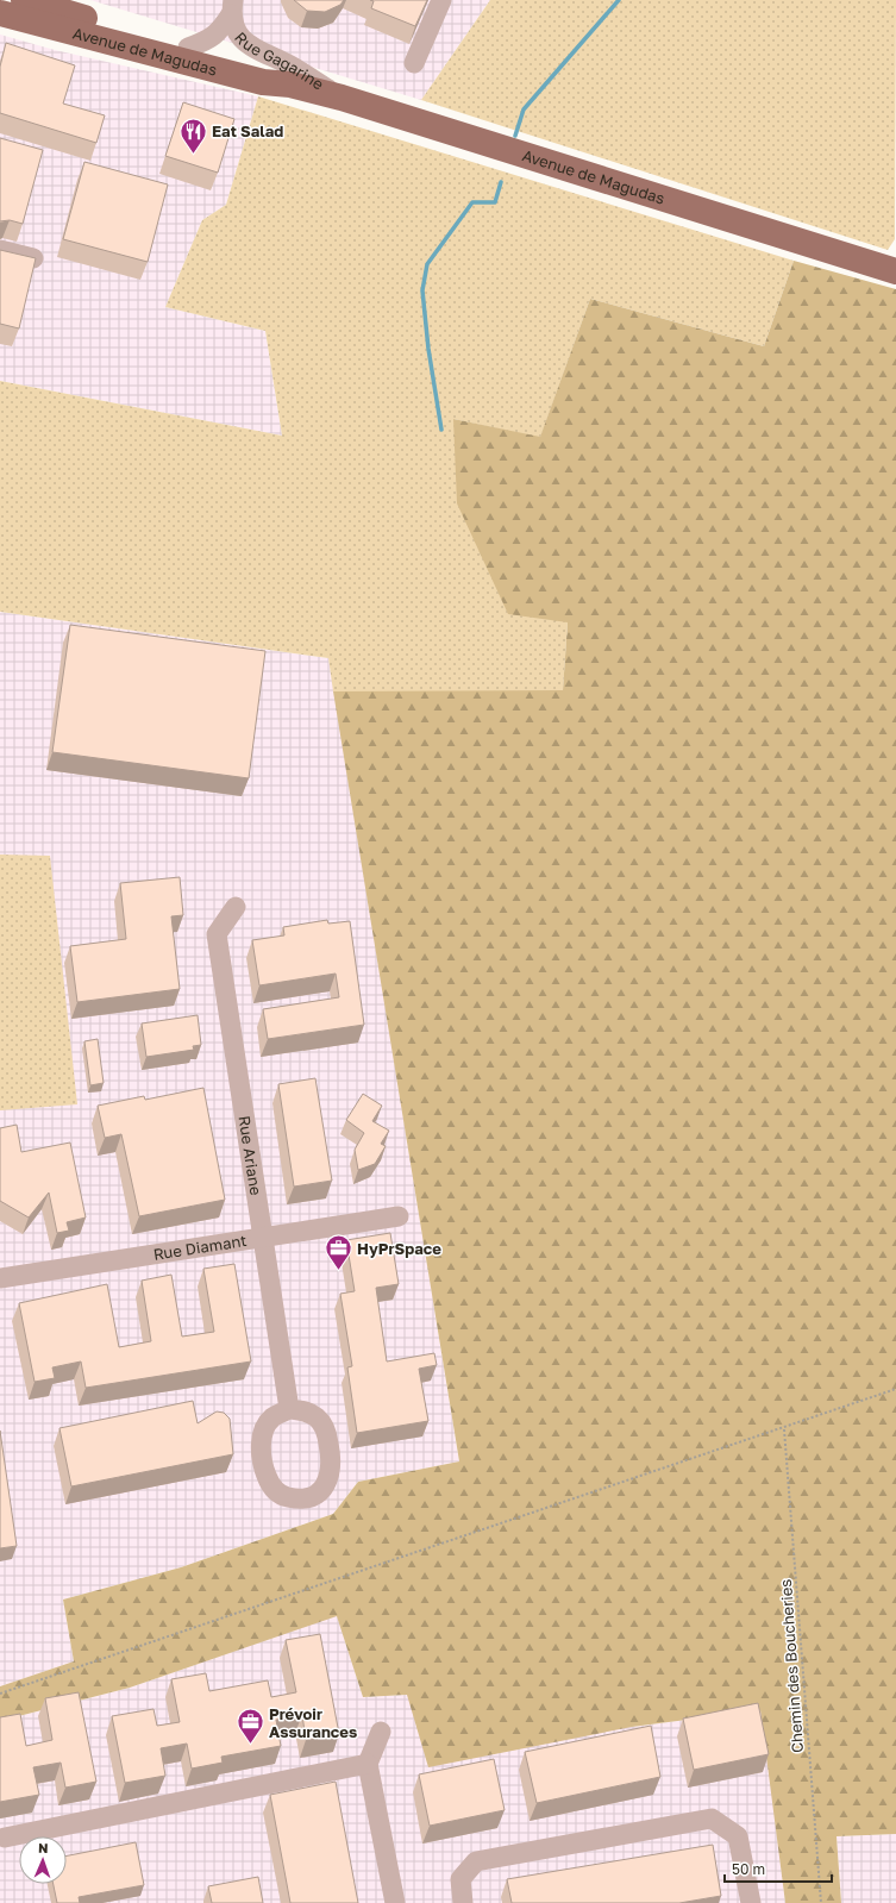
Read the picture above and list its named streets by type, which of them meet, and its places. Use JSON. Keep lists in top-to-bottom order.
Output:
{
  "streets": {
    "main road": ["Avenue de Magudas"],
    "street": ["Rue Gagarine", "Rue Ariane", "Rue Diamant"],
    "path": ["Chemin des Boucheries"]
  },
  "crossings": [
    ["Avenue de Magudas", "Rue Gagarine"],
    ["Rue Ariane", "Rue Diamant"]
  ],
  "places": {
    "restaurant": ["Eat Salad"],
    "office": ["HyPrSpace", "Prévoir Assurances"]
  },
  "scale_bar": "50 m",
  "north": "top"
}
